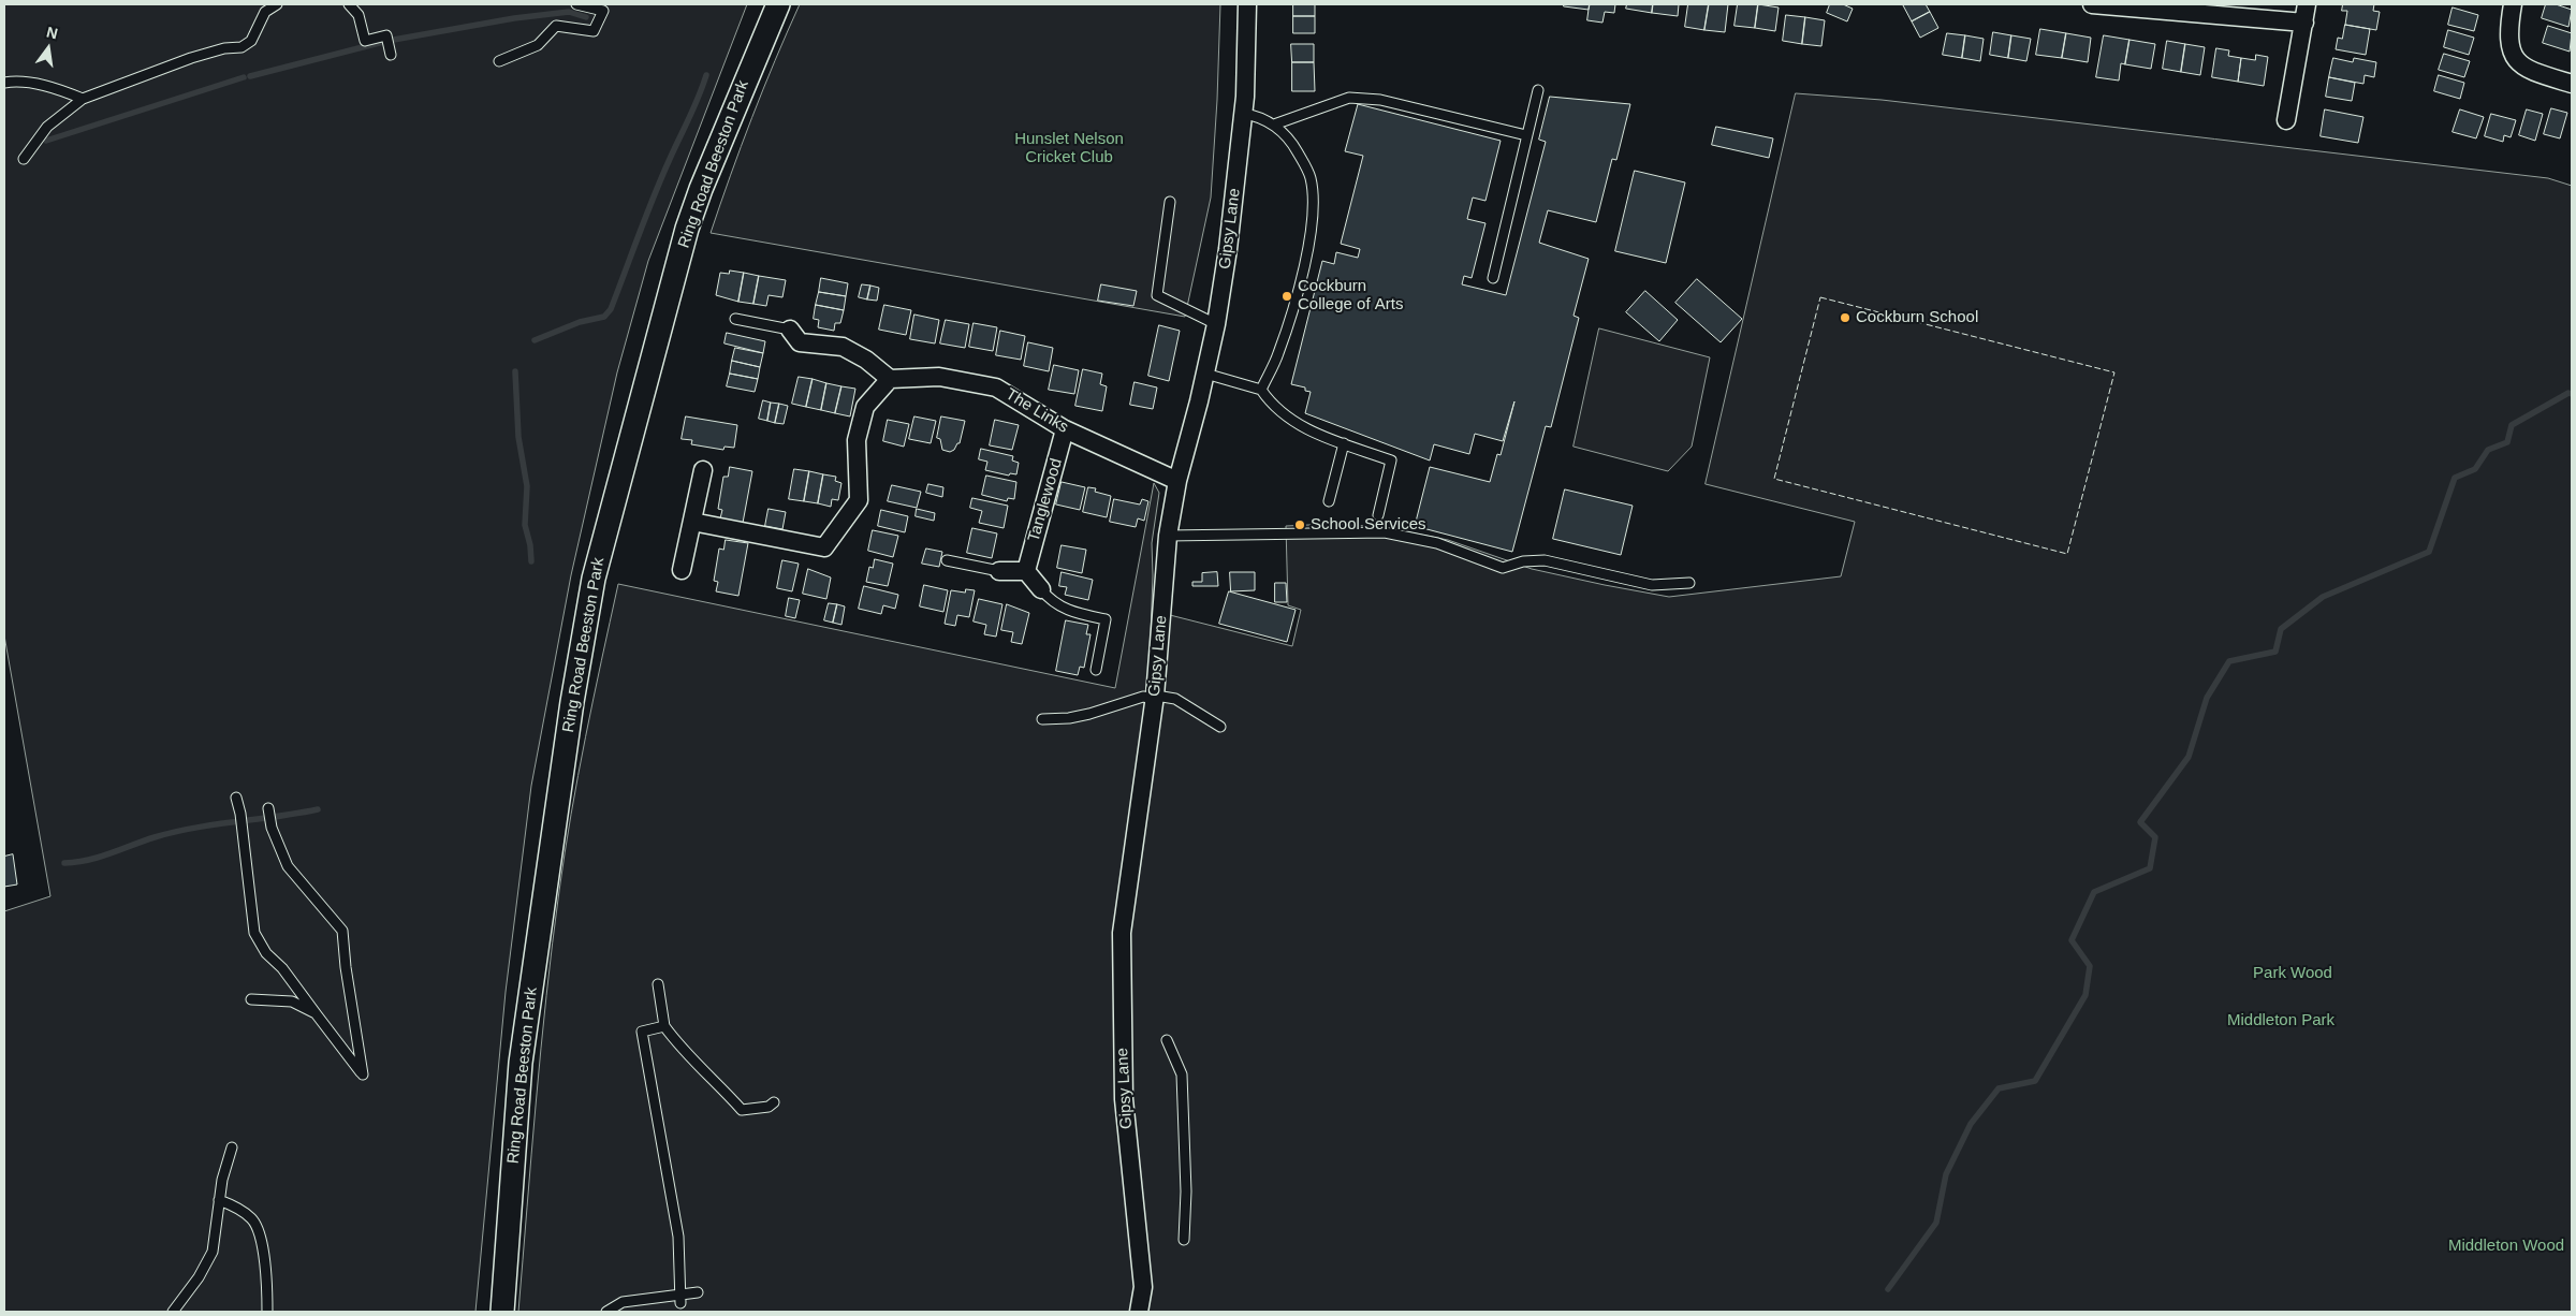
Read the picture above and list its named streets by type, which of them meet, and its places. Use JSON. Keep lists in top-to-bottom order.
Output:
{
  "streets": {
    "street": [
      "Ring Road Beeston Park",
      "Gipsy Lane",
      "The Links",
      "Tanglewood"
    ]
  },
  "crossings": [
    ["Gipsy Lane", "The Links"],
    ["The Links", "Tanglewood"]
  ],
  "parks": [
    "Hunslet Nelson Cricket Club",
    "Park Wood",
    "Middleton Park",
    "Middleton Wood"
  ],
  "places": ["Cockburn College of Arts", "Cockburn School", "School Services"],
  "north": "top"
}
